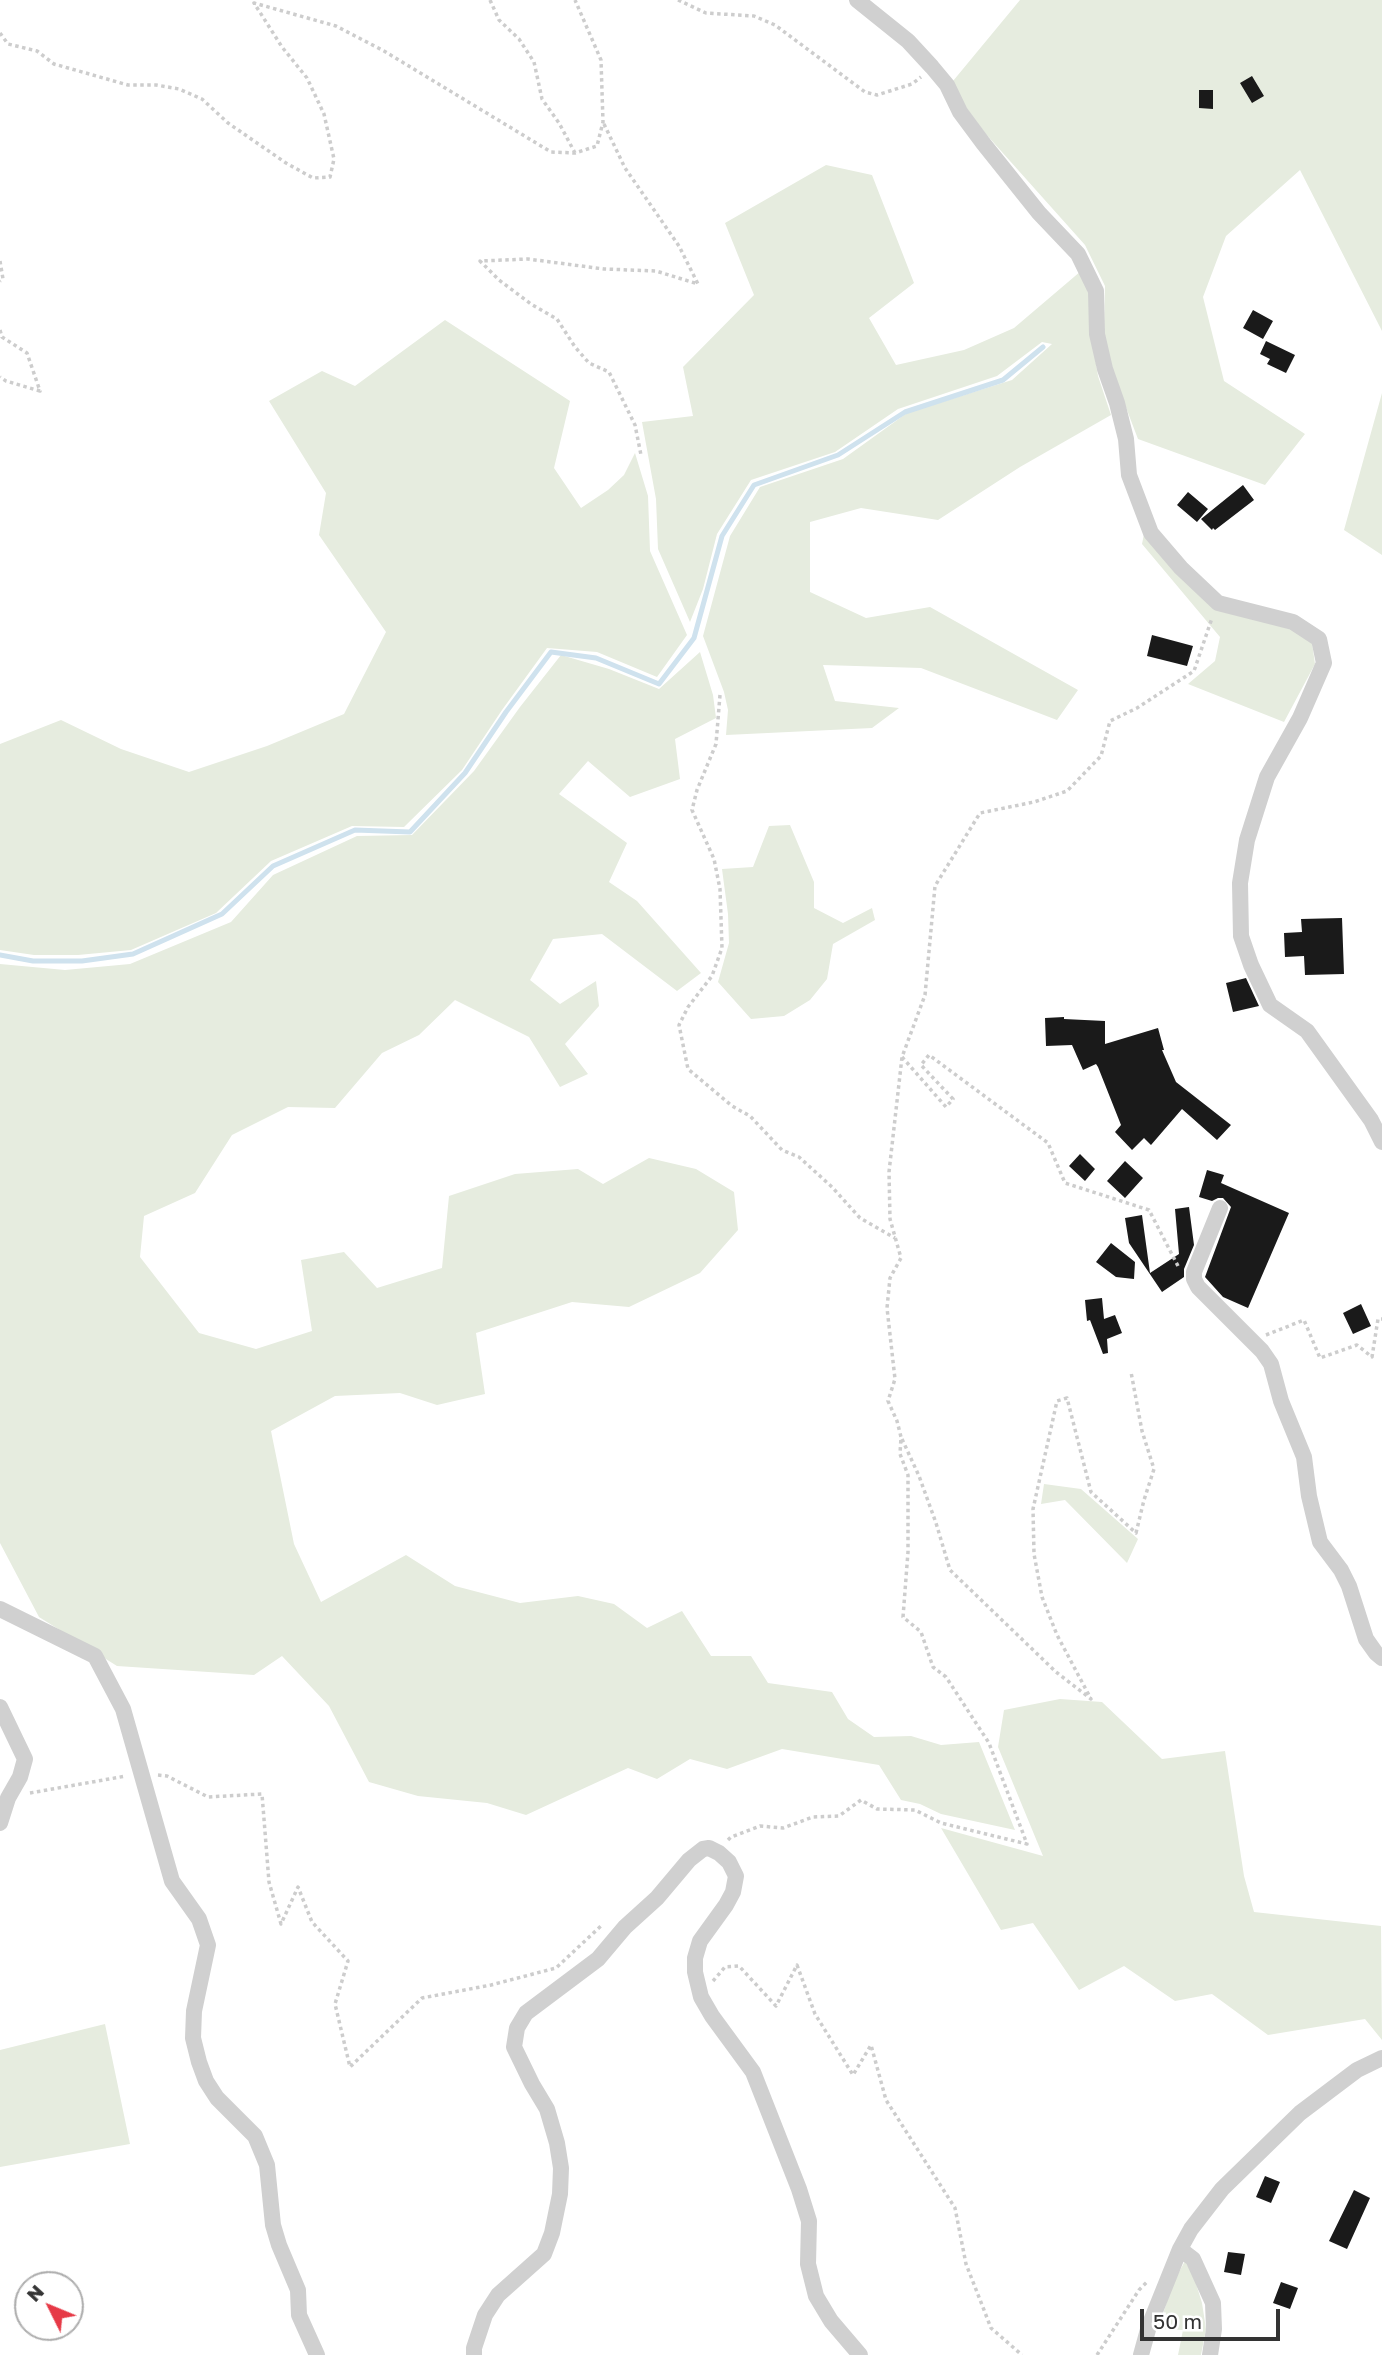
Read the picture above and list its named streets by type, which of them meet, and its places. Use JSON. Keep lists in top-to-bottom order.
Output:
{
  "scale_bar": "50 m",
  "north": "top left"
}
